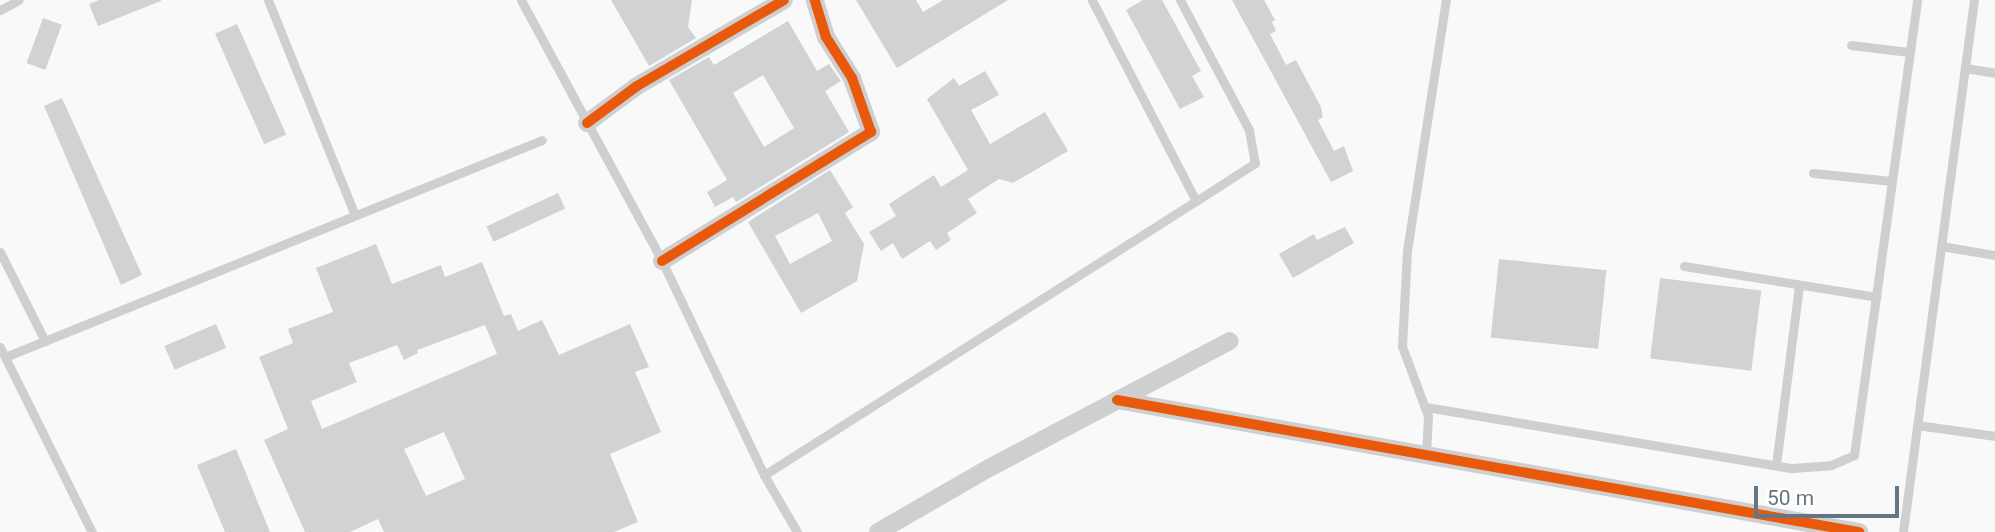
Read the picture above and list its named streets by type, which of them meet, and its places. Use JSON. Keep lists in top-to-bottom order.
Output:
{
  "scale_bar": "50 m"
}
